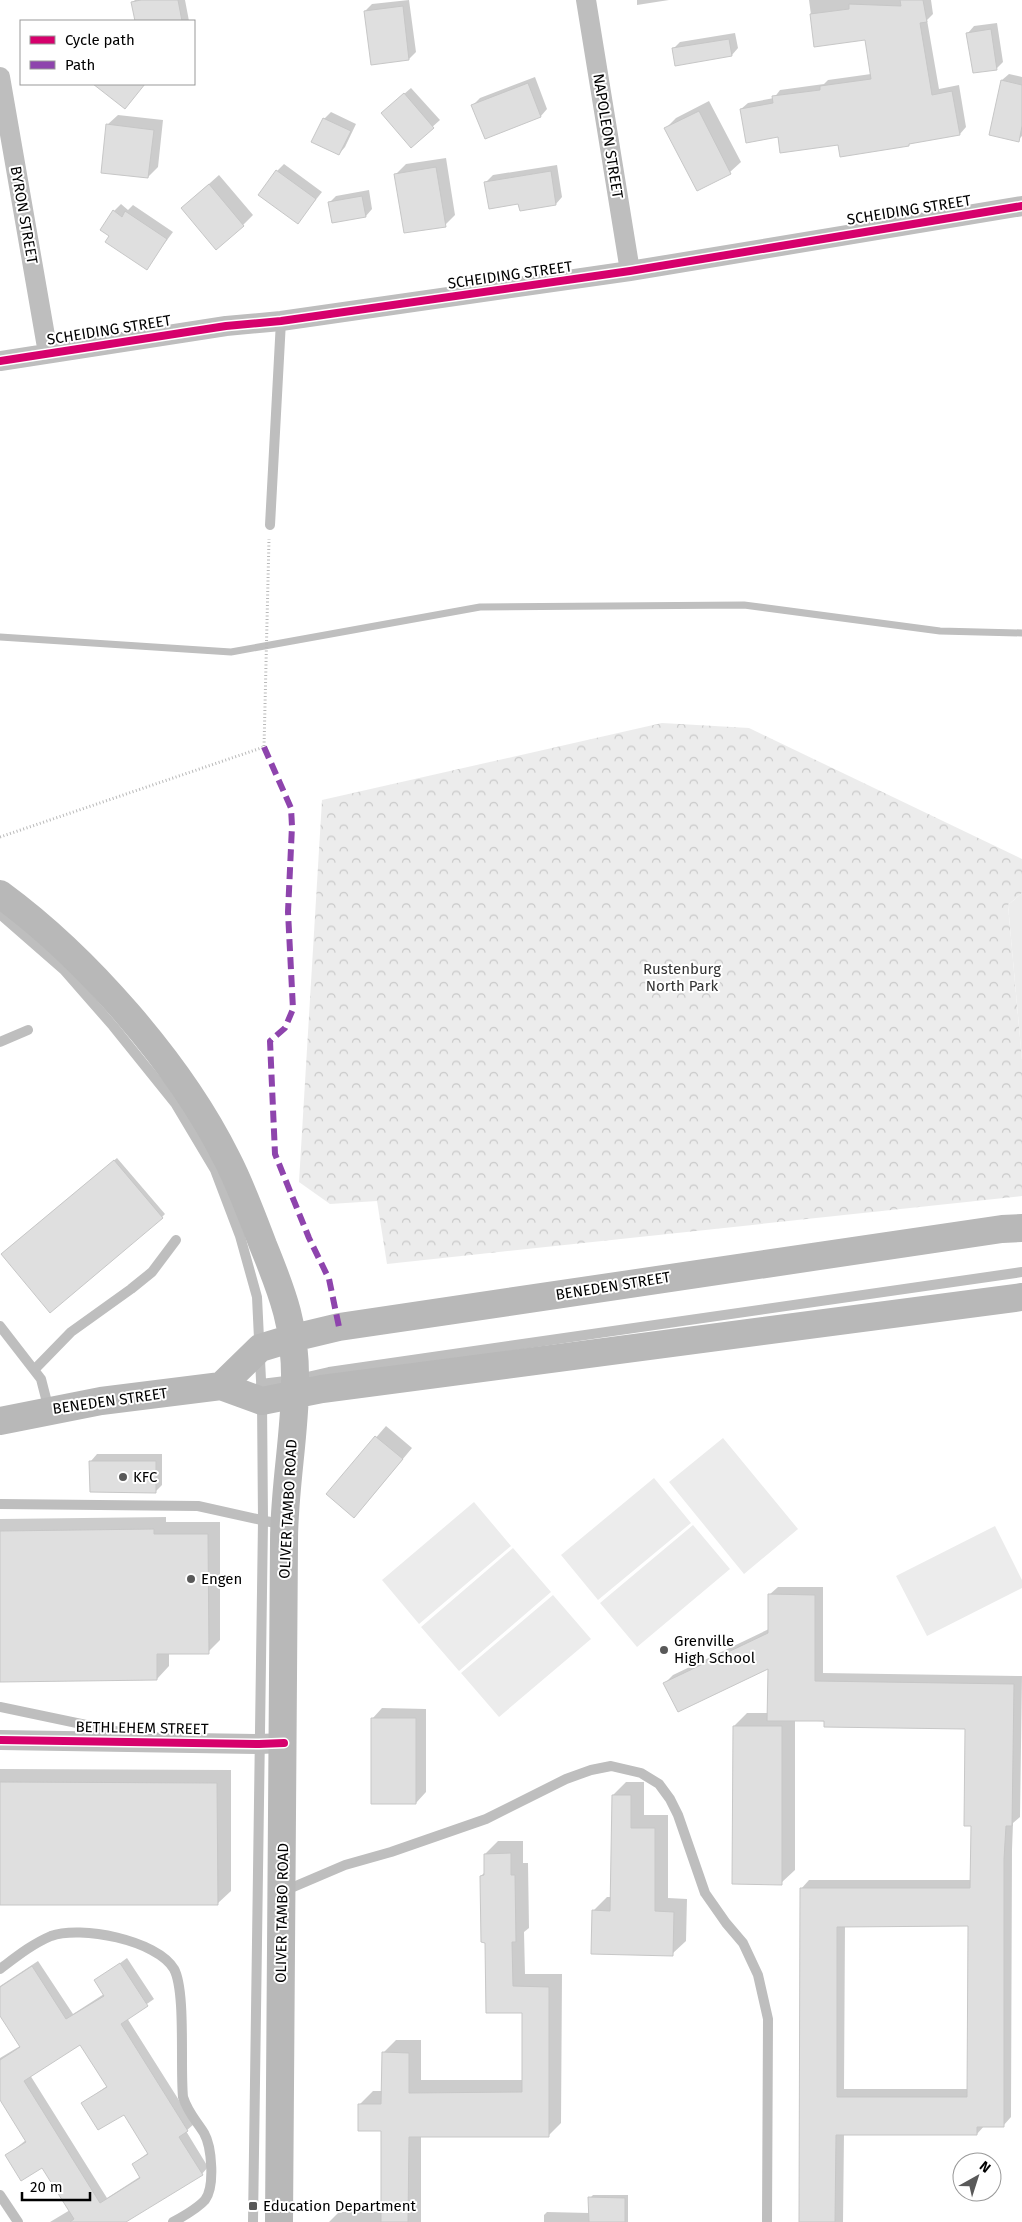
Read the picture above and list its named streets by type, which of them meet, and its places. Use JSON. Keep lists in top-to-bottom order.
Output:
{
  "streets": {
    "main road": ["BENEDEN STREET", "OLIVER TAMBO ROAD"],
    "street": [
      "NAPOLEON STREET",
      "SCHEIDING STREET",
      "BYRON STREET",
      "BETHLEHEM STREET"
    ]
  },
  "crossings": [
    ["NAPOLEON STREET", "SCHEIDING STREET"],
    ["SCHEIDING STREET", "BYRON STREET"],
    ["BENEDEN STREET", "OLIVER TAMBO ROAD"],
    ["OLIVER TAMBO ROAD", "BETHLEHEM STREET"]
  ],
  "parks": ["Rustenburg North Park"],
  "places": {
    "other": ["KFC", "Engen", "Grenville High School"],
    "transit": ["Education Department"]
  },
  "legend": ["Cycle path", "Path"],
  "scale_bar": "20 m",
  "north": "top right"
}
